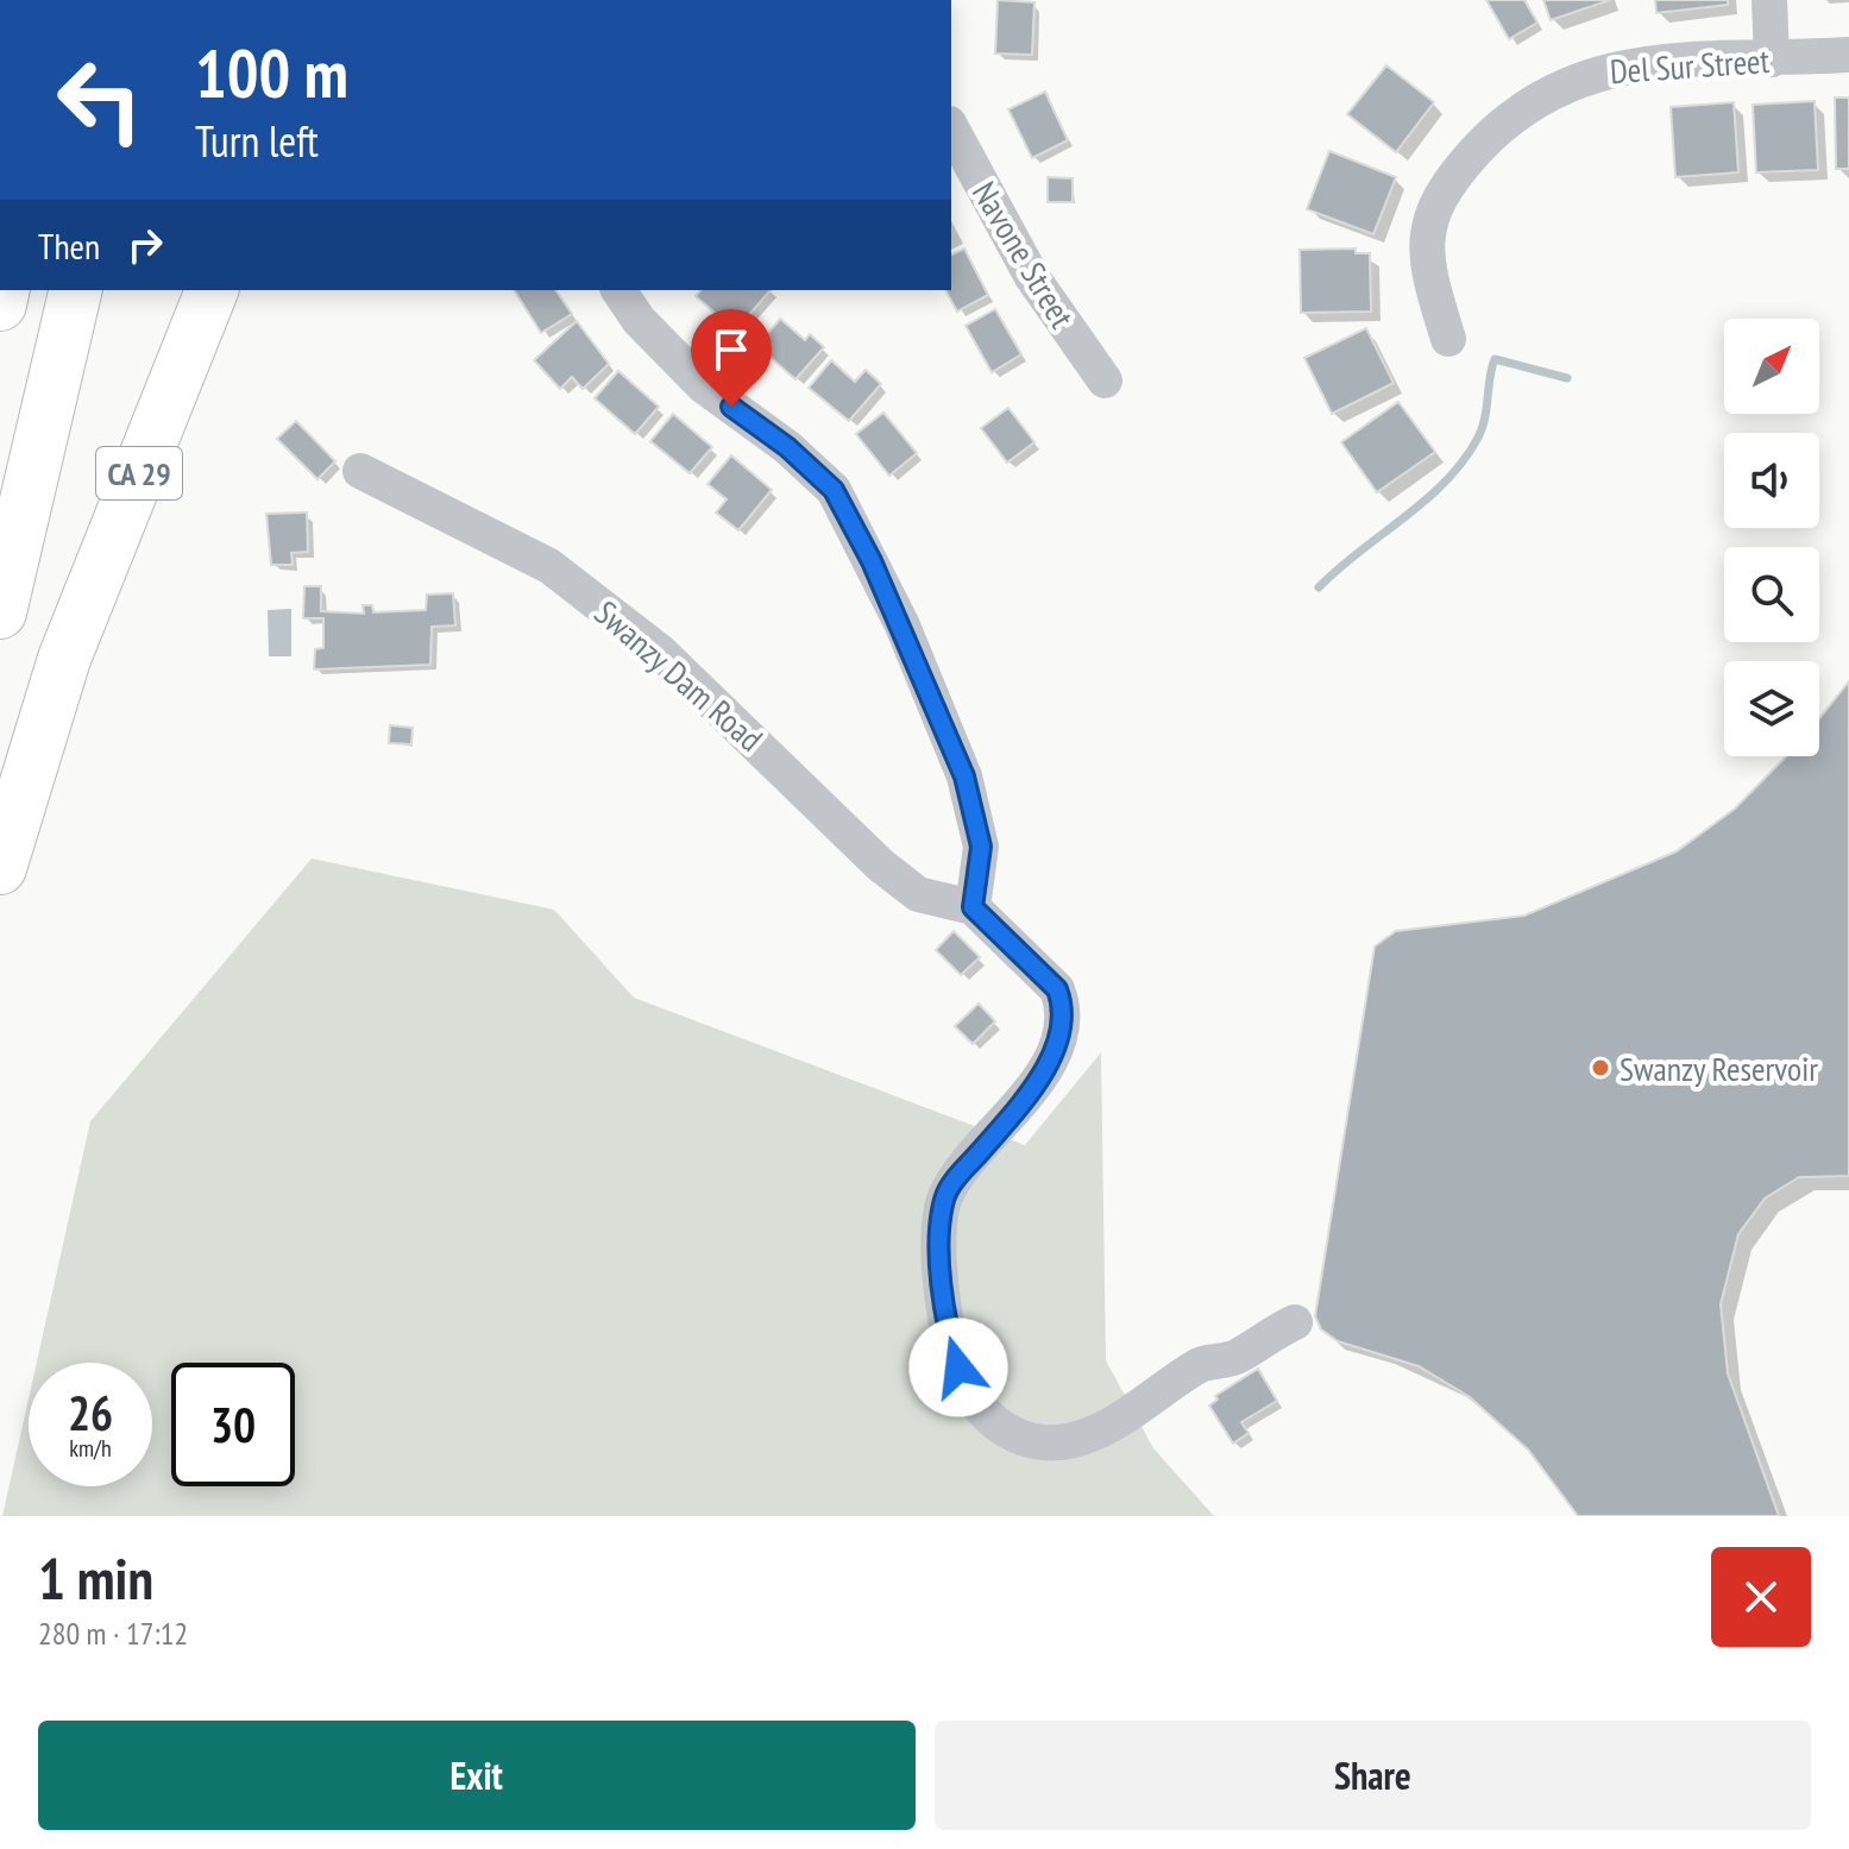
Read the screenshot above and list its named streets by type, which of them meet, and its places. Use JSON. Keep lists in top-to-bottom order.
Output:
{
  "streets": {
    "highway": ["CA 29"],
    "street": ["Del Sur Street", "Navone Street", "Swanzy Dam Road"]
  },
  "places": ["Swanzy Reservoir"],
  "north": "top right",
  "page": {
    "turn": ["100 m", "Turn left"],
    "then": "Then",
    "speed": "26 km/h",
    "limit": "30",
    "heading": ["1 min", "280 m · 17:12"],
    "buttons": ["Exit", "Share"]
  }
}
